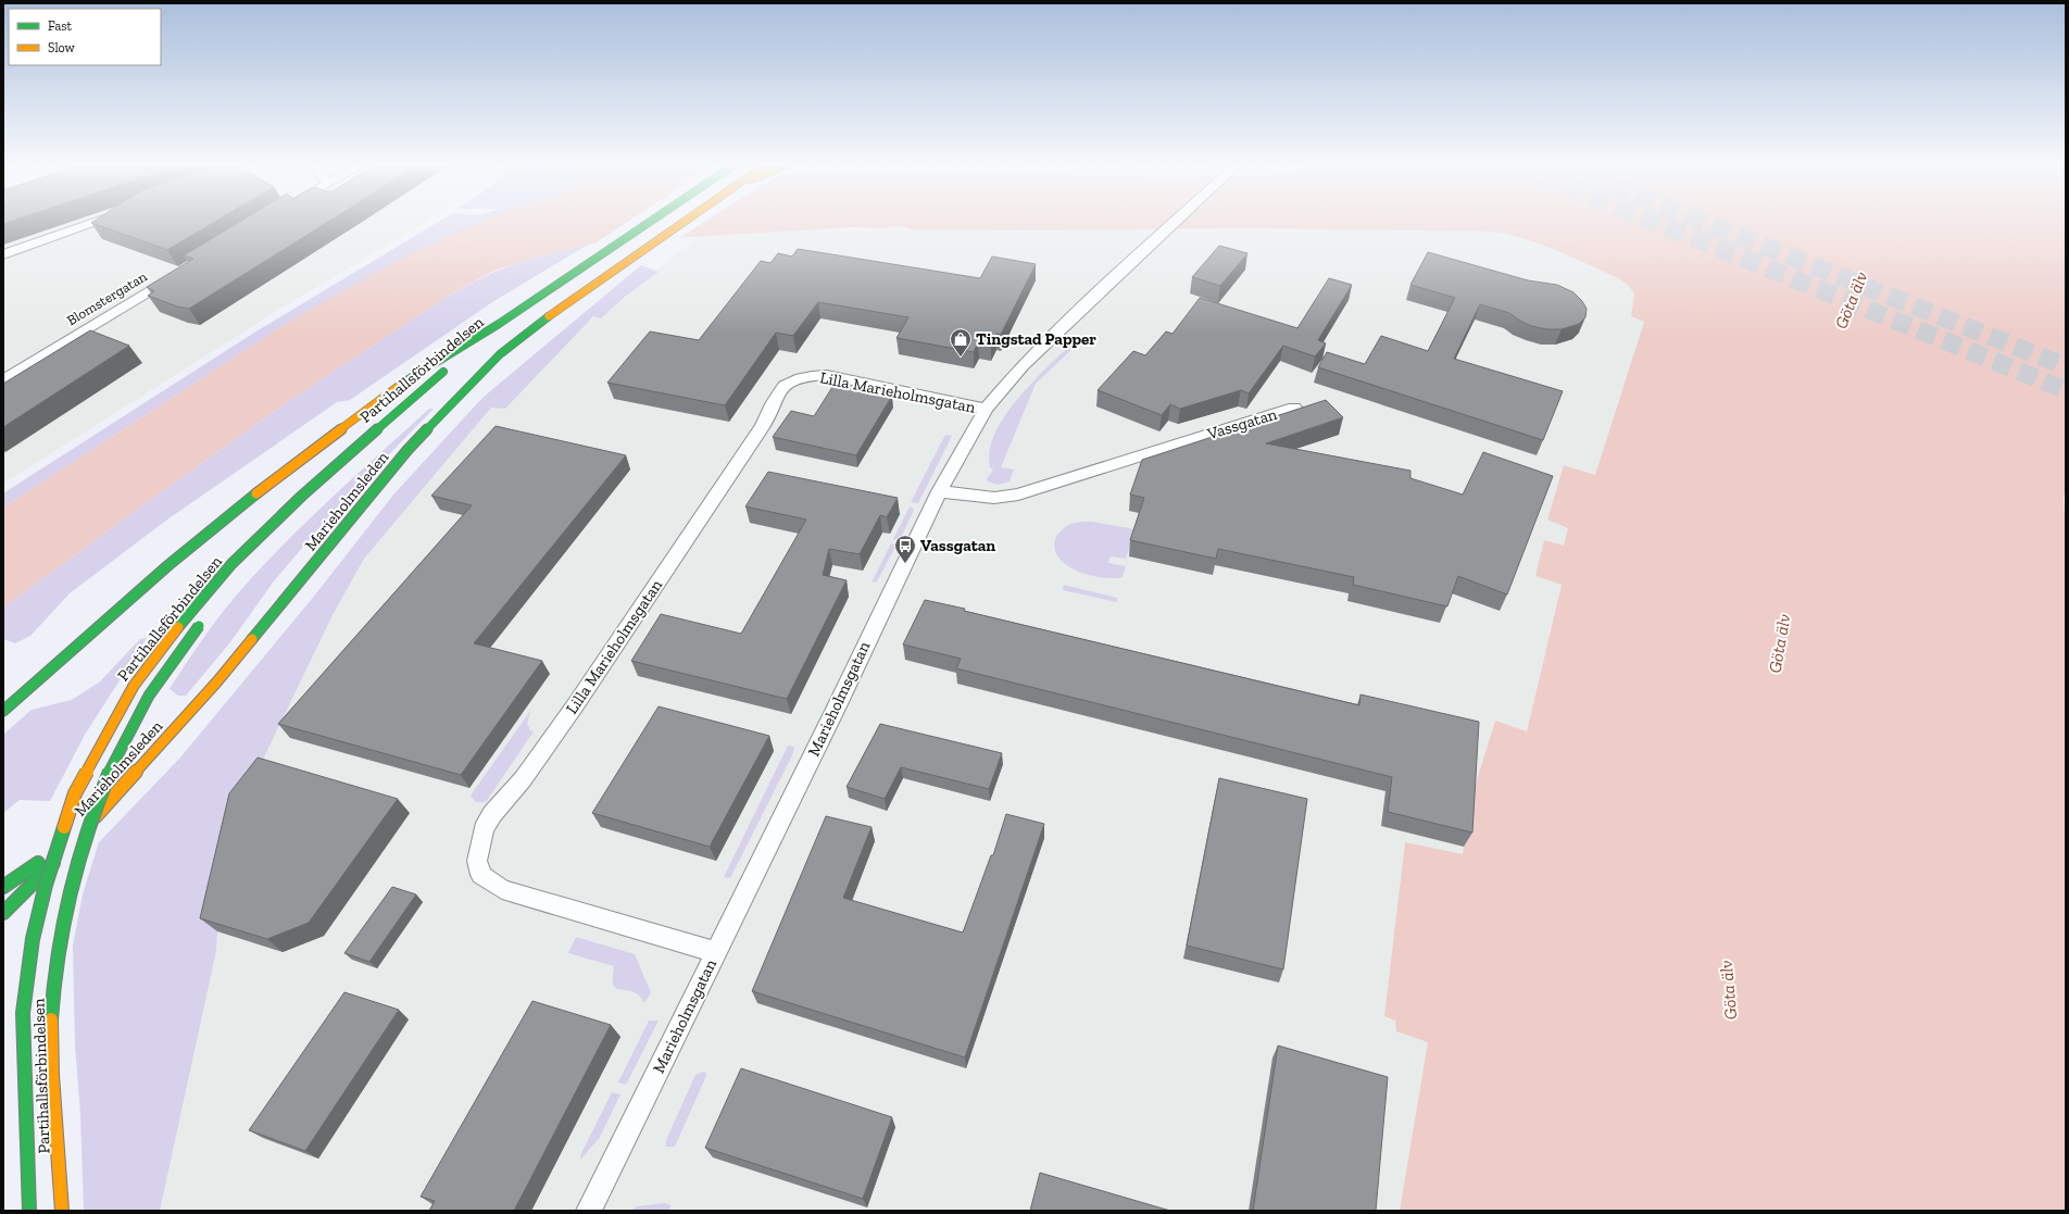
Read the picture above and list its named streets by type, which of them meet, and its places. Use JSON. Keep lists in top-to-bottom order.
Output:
{
  "streets": {
    "highway": ["Partihallsförbindelsen", "Marieholmsleden"],
    "street": [
      "Blomstergatan",
      "Lilla Marieholmsgatan",
      "Vassgatan",
      "Marieholmsgatan"
    ]
  },
  "crossings": [
    ["Partihallsförbindelsen", "Marieholmsleden"],
    ["Lilla Marieholmsgatan", "Marieholmsgatan"],
    ["Vassgatan", "Marieholmsgatan"]
  ],
  "water": ["Göta älv"],
  "places": {
    "shop": ["Tingstad Papper"],
    "bus stop": ["Vassgatan"]
  },
  "legend": ["Fast", "Slow"]
}
